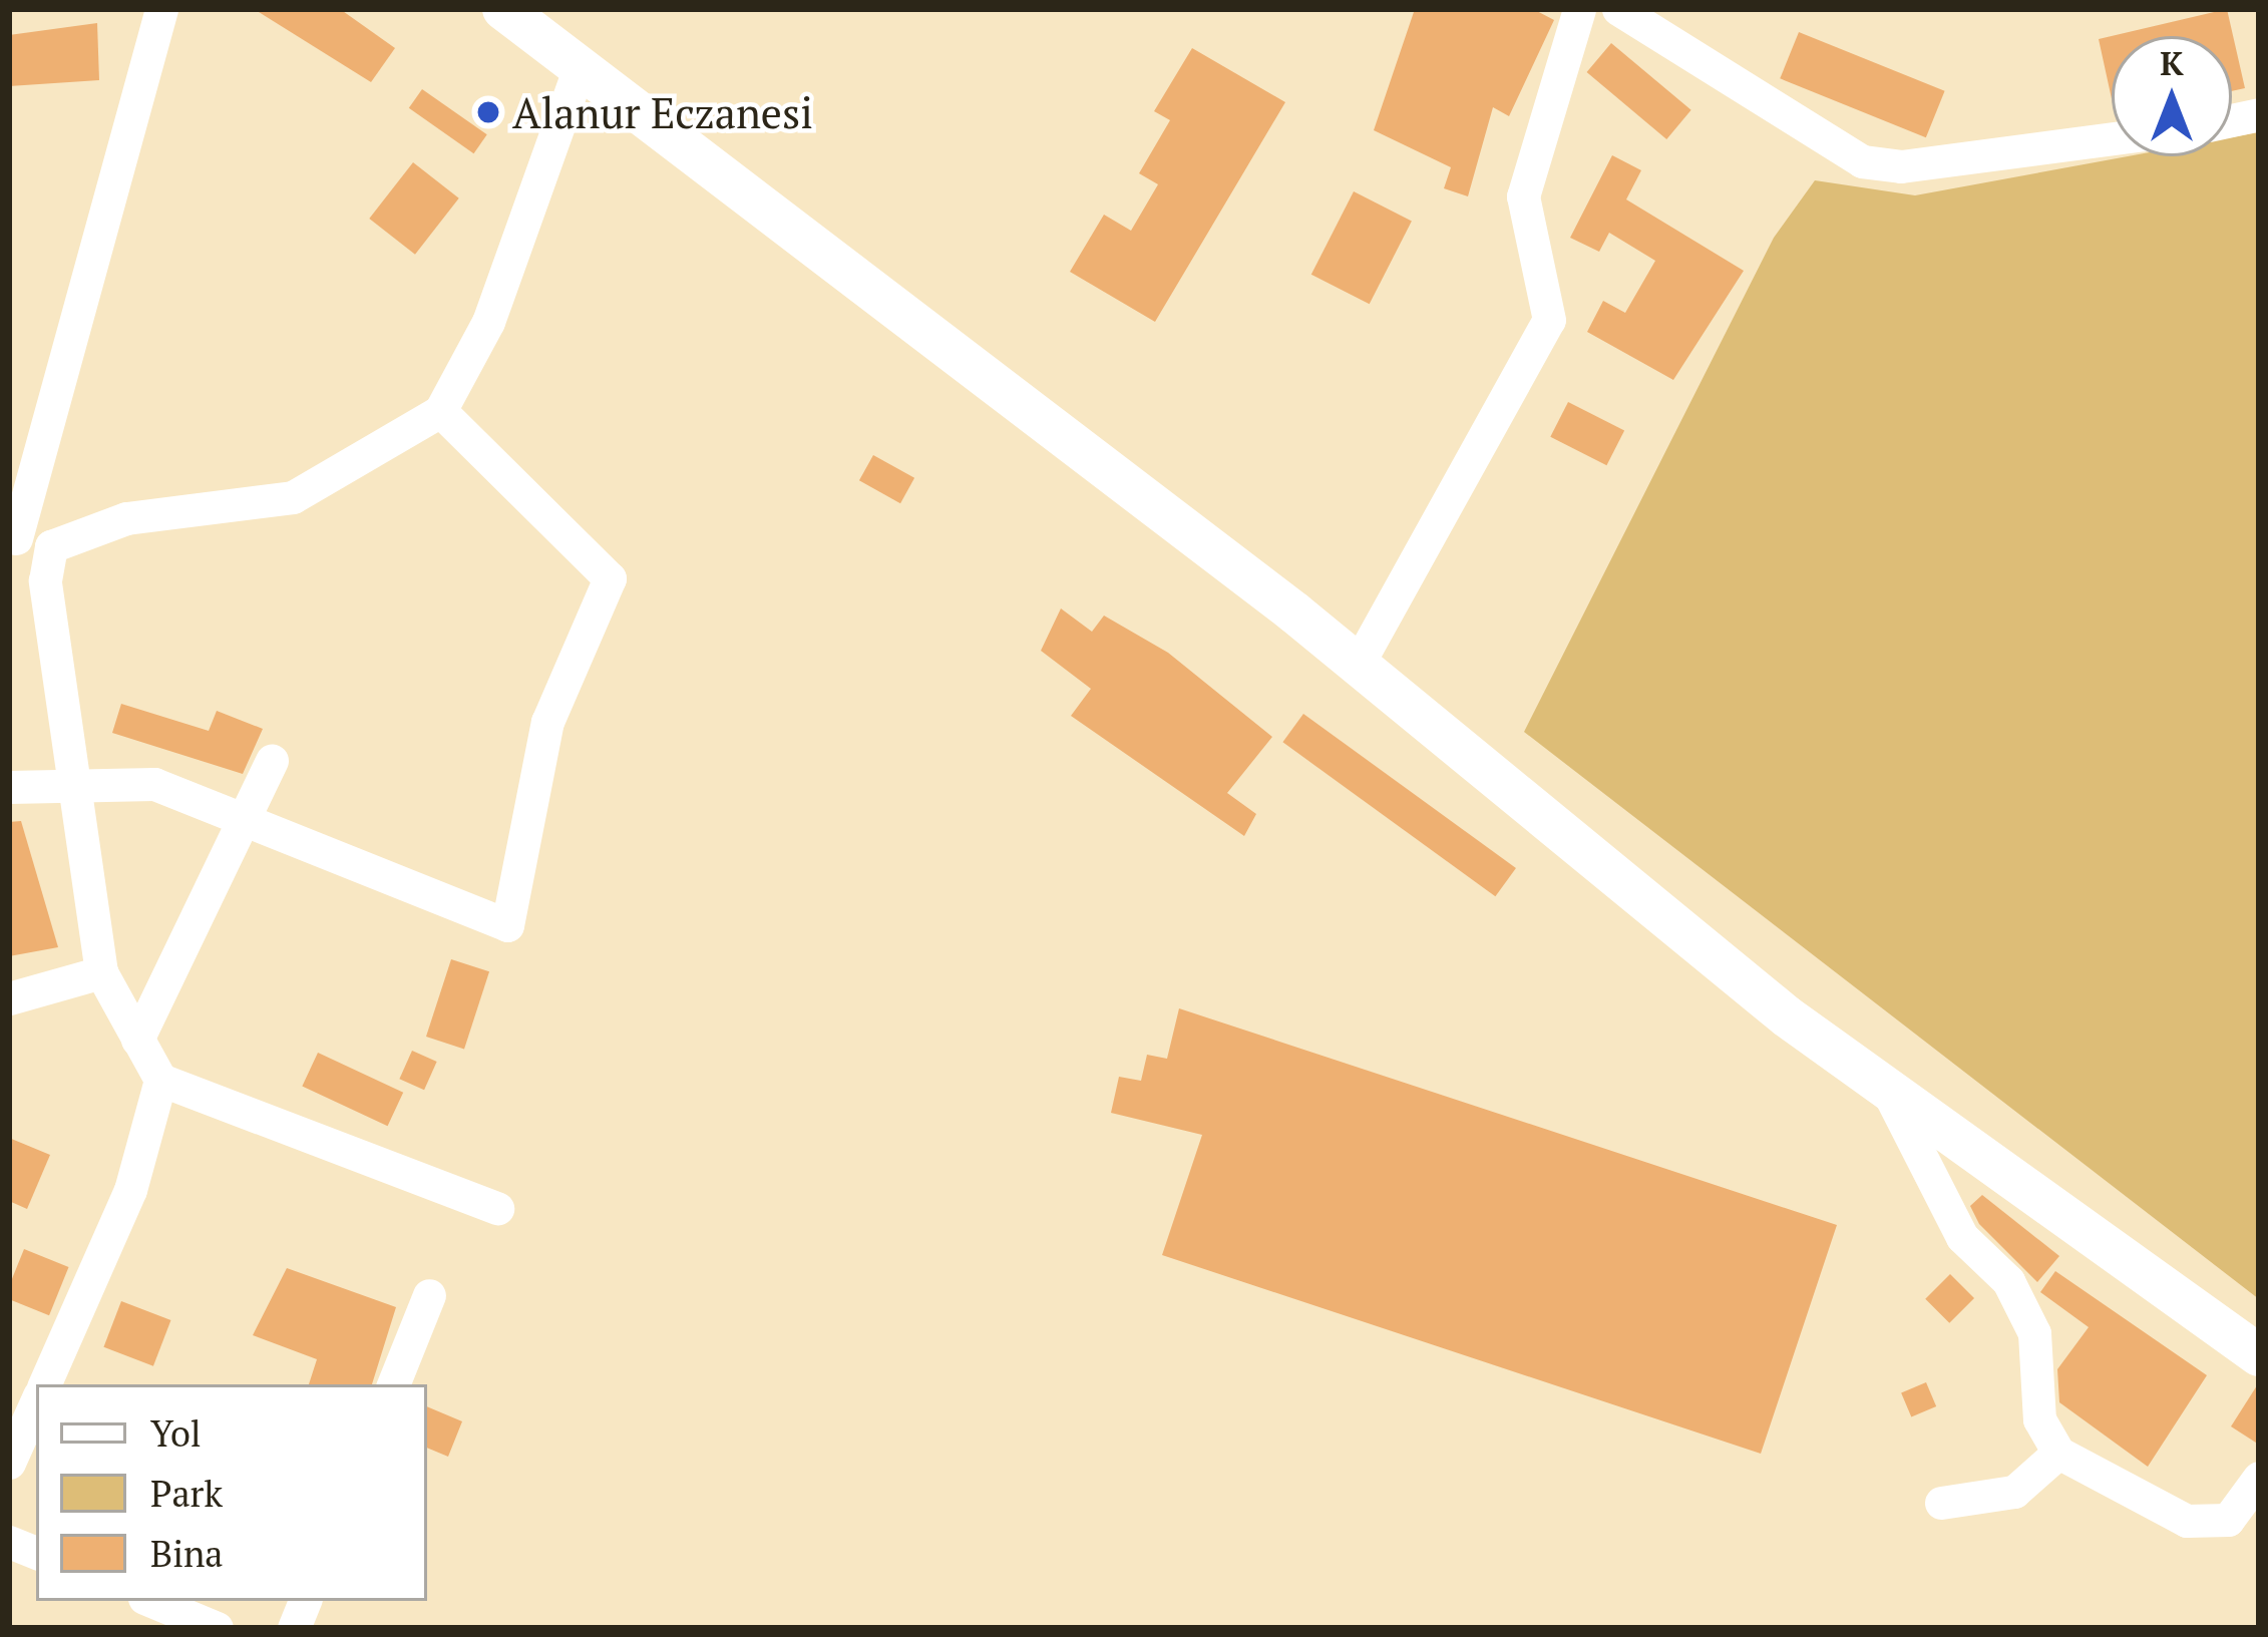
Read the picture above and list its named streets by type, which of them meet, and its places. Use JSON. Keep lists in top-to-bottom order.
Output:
{
  "places": ["Alanur Eczanesi"],
  "legend": ["Yol", "Park", "Bina"],
  "north": "top"
}
